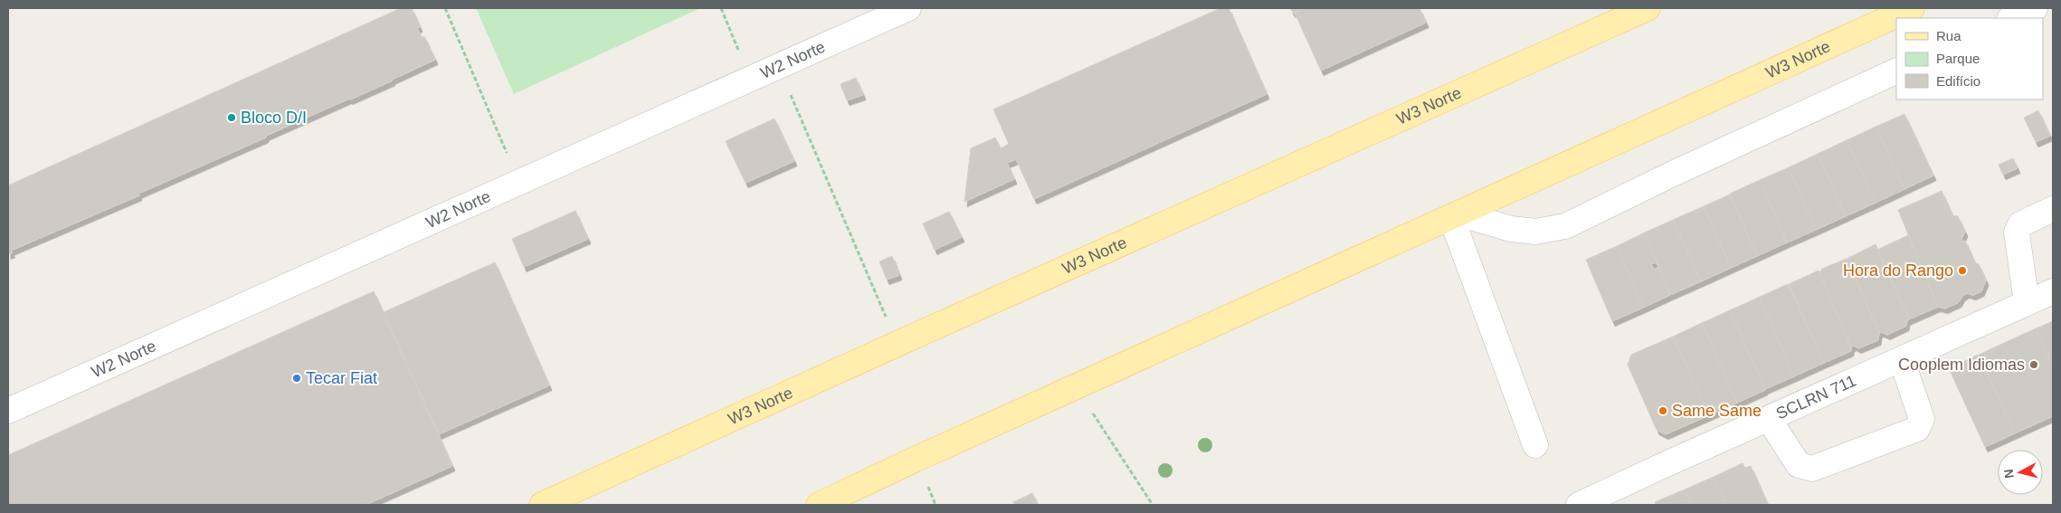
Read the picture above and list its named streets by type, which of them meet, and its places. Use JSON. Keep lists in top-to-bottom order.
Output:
{
  "streets": {
    "main road": ["W3 Norte"],
    "street": ["W2 Norte", "SCLRN 711"]
  },
  "places": [
    "Bloco D/I",
    "Hora do Rango",
    "Cooplem Idiomas",
    "Tecar Fiat",
    "Same Same"
  ],
  "legend": ["Rua", "Parque", "Edifício"],
  "north": "left"
}
